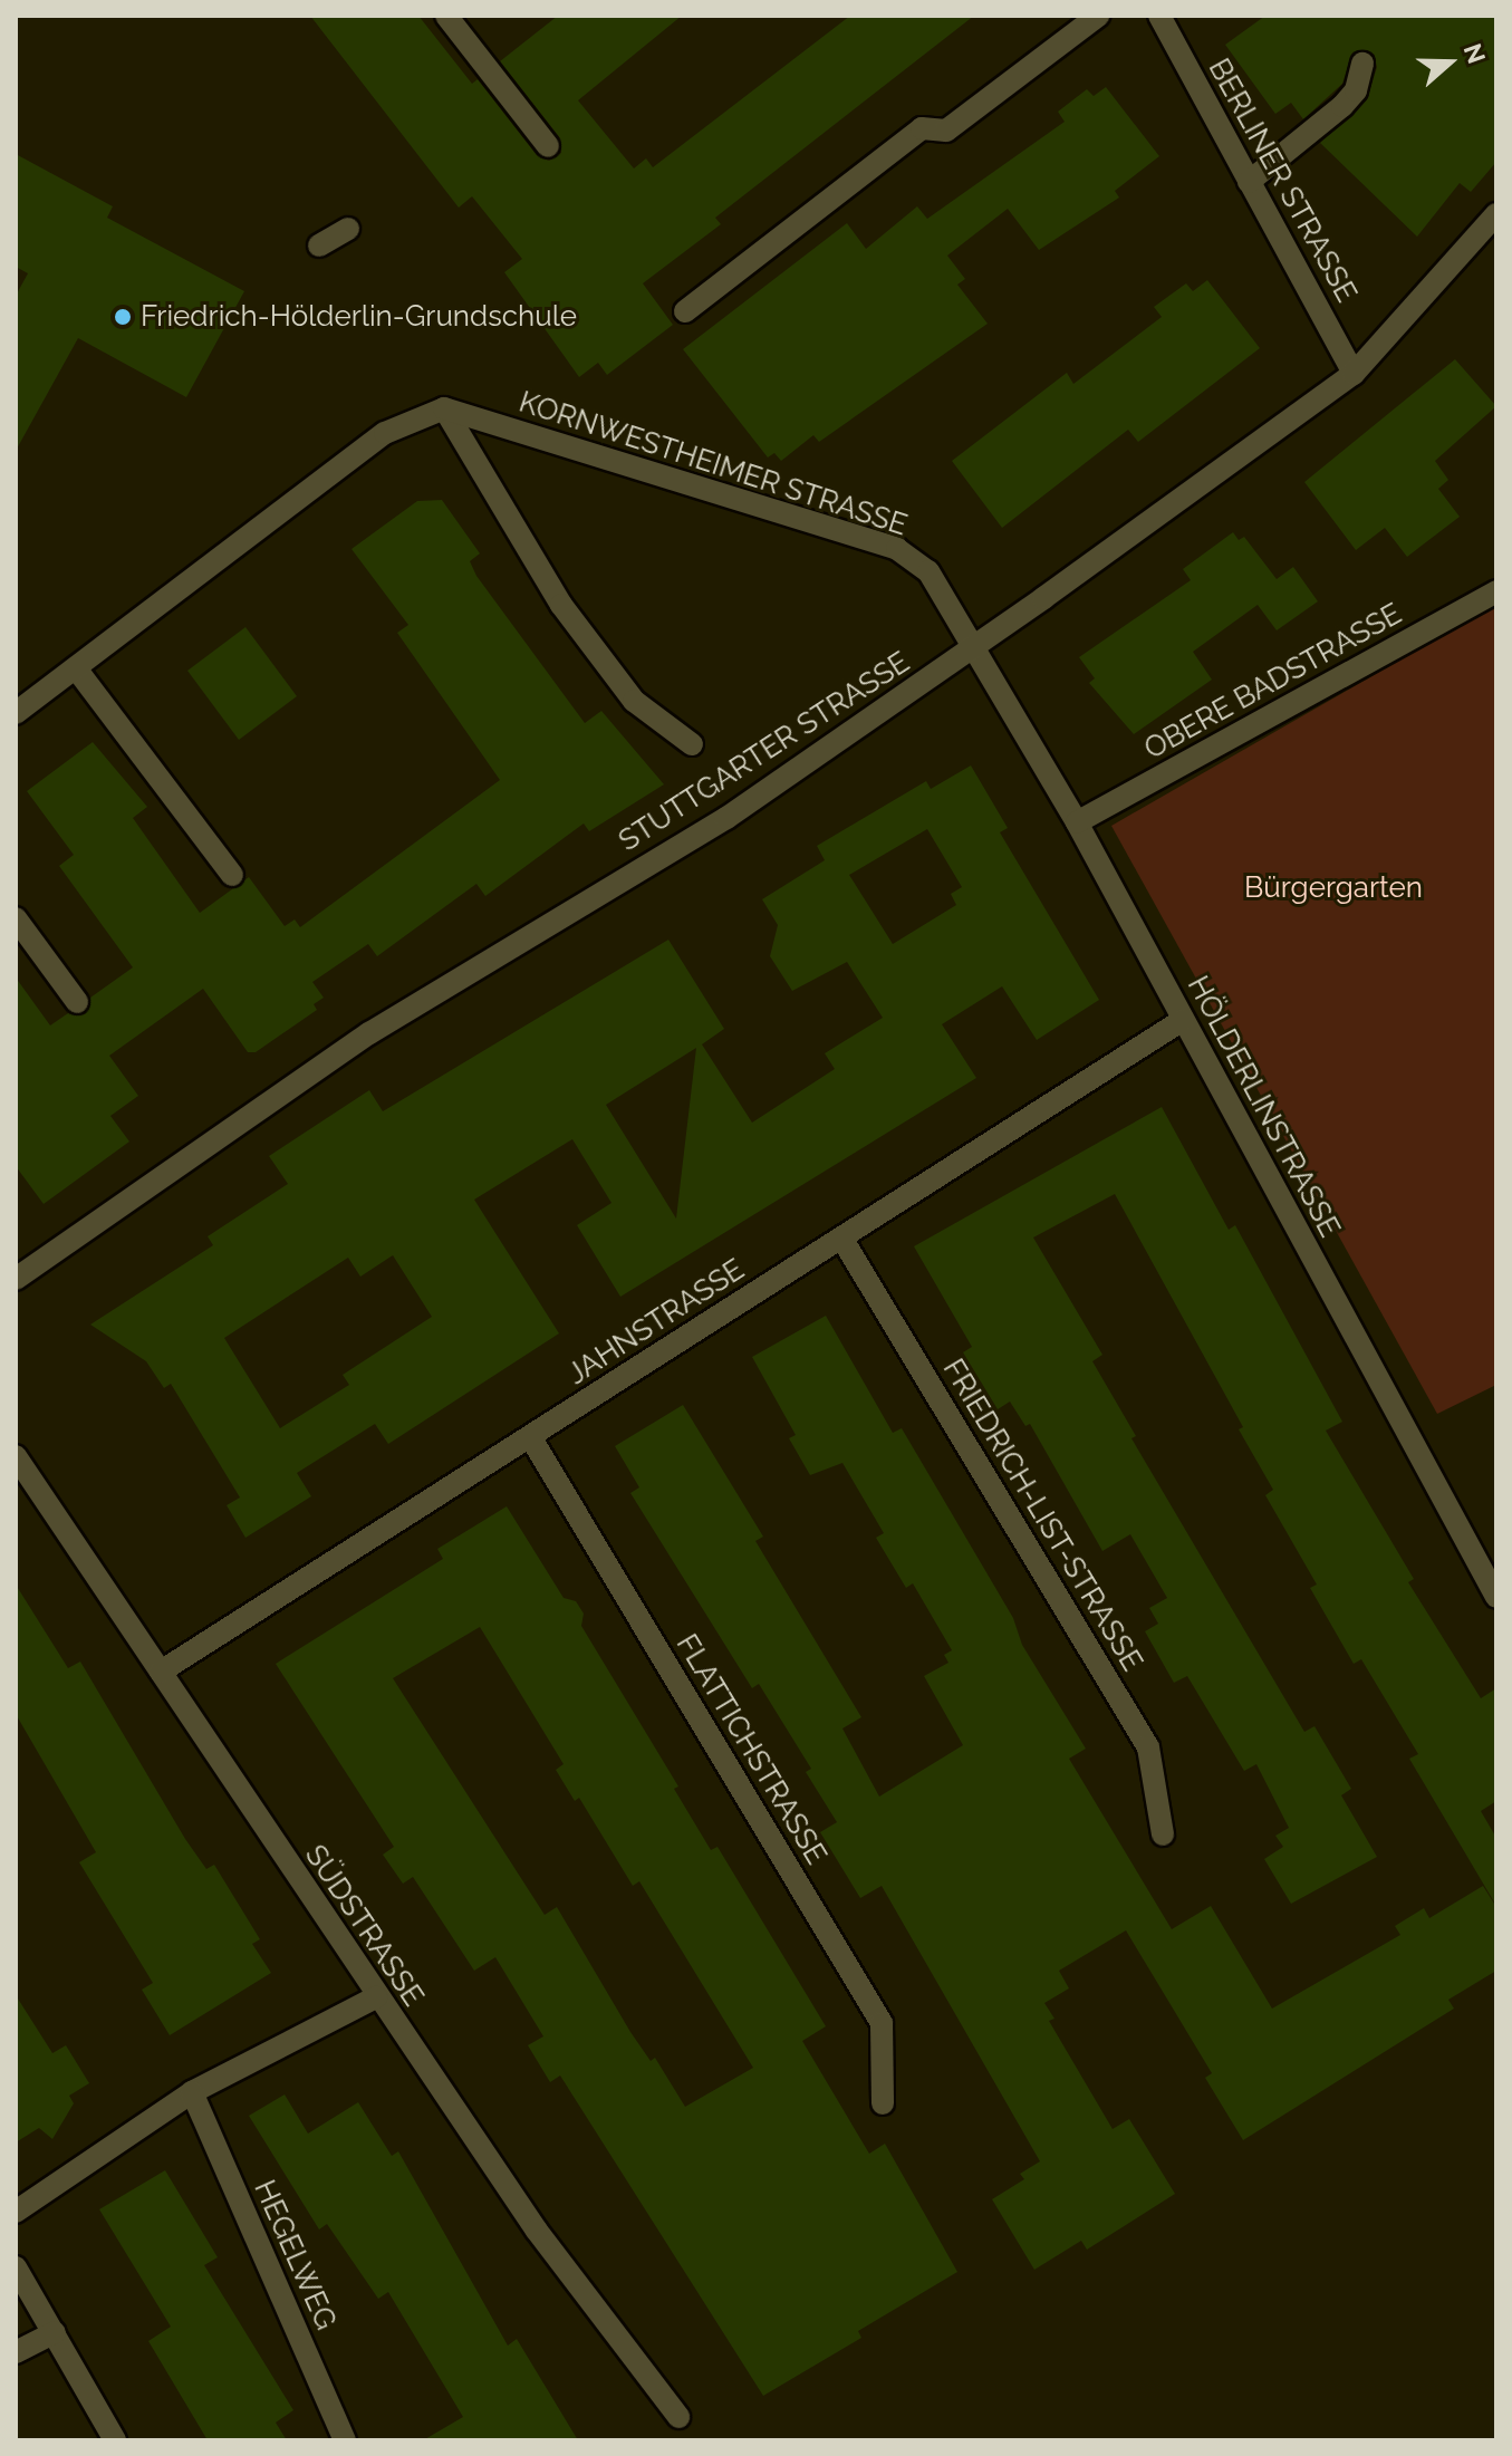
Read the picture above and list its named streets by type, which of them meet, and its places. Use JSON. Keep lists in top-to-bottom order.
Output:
{
  "streets": {
    "street": [
      "BERLINER STRASSE",
      "KORNWESTHEIMER STRASSE",
      "OBERE BADSTRASSE",
      "STUTTGARTER STRASSE",
      "HÖLDERLINSTRASSE",
      "JAHNSTRASSE",
      "FRIEDRICH-LIST-STRASSE",
      "FLATTICHSTRASSE",
      "SÜDSTRASSE",
      "HEGELWEG"
    ]
  },
  "crossings": [
    ["BERLINER STRASSE", "STUTTGARTER STRASSE"],
    ["KORNWESTHEIMER STRASSE", "STUTTGARTER STRASSE"],
    ["KORNWESTHEIMER STRASSE", "HÖLDERLINSTRASSE"],
    ["OBERE BADSTRASSE", "HÖLDERLINSTRASSE"],
    ["STUTTGARTER STRASSE", "HÖLDERLINSTRASSE"],
    ["HÖLDERLINSTRASSE", "JAHNSTRASSE"],
    ["JAHNSTRASSE", "FRIEDRICH-LIST-STRASSE"],
    ["JAHNSTRASSE", "FLATTICHSTRASSE"],
    ["JAHNSTRASSE", "SÜDSTRASSE"]
  ],
  "parks": ["Bürgergarten"],
  "places": ["Friedrich-Hölderlin-Grundschule"],
  "north": "right"
}
